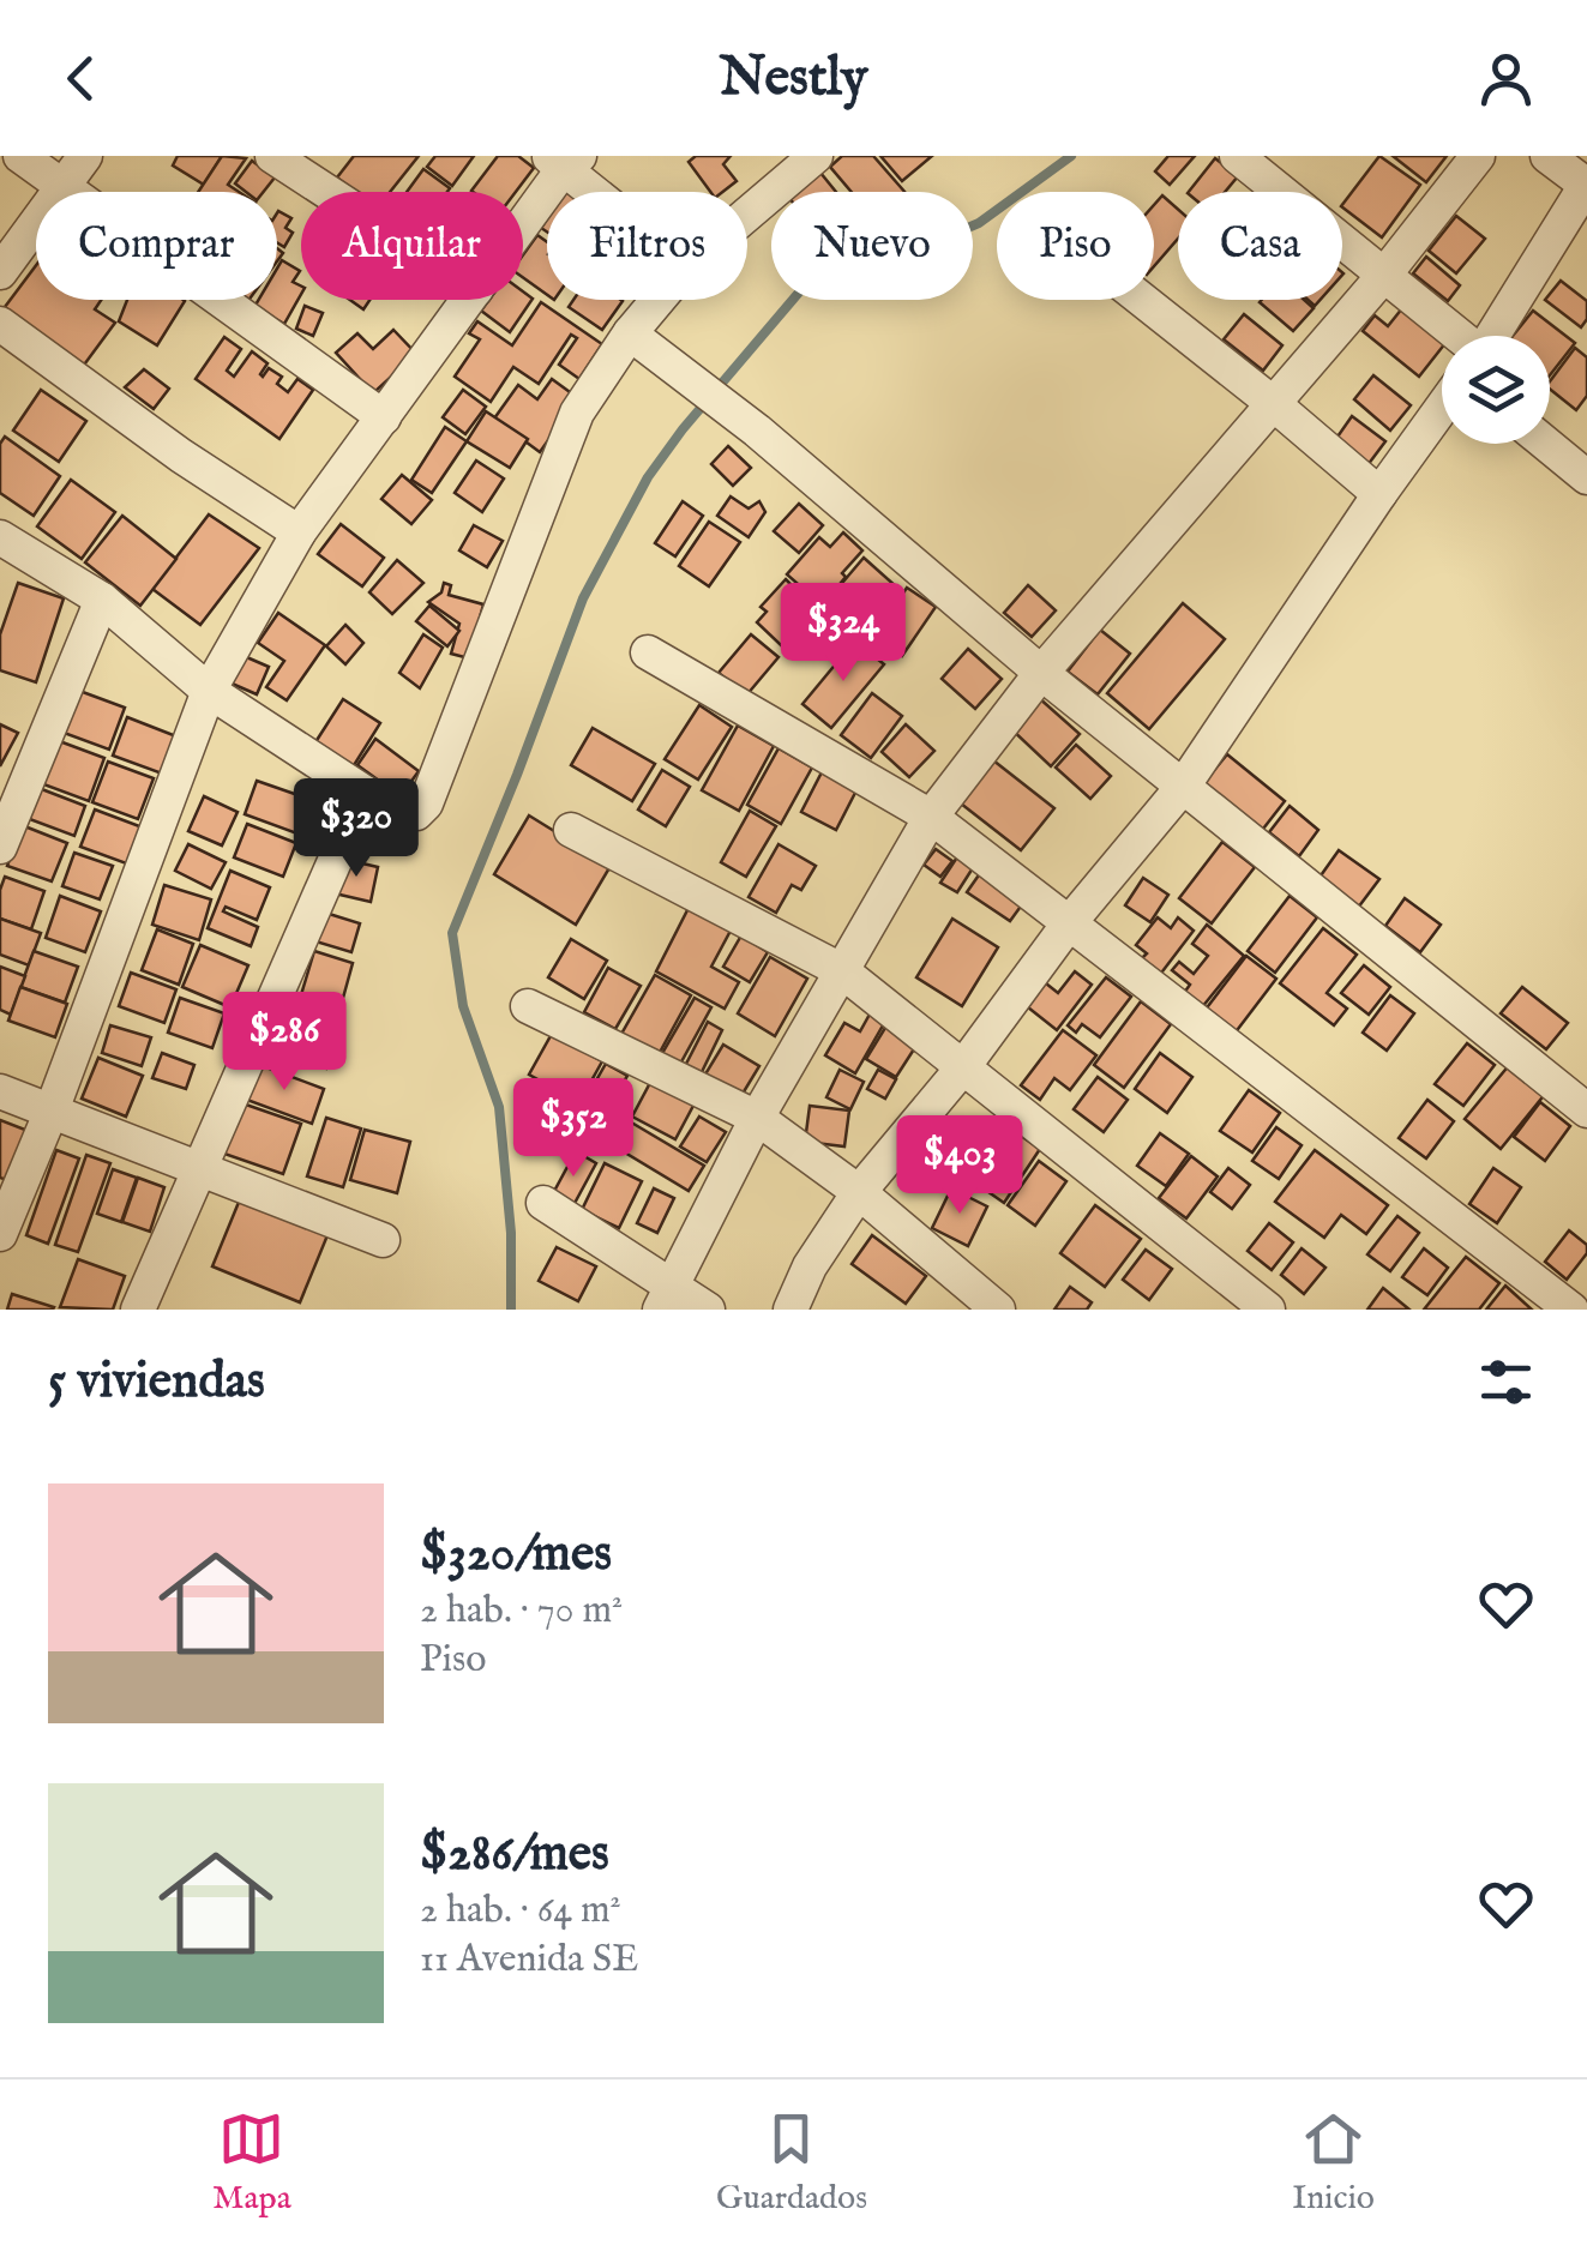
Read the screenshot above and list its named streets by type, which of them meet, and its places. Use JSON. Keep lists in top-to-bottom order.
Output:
{
  "page": {
    "header": "Nestly",
    "chip": [
      "Comprar",
      "Alquilar",
      "Filtros",
      "Nuevo",
      "Piso",
      "Casa"
    ],
    "price": [
      "$324",
      "$320",
      "$286",
      "$352",
      "$403"
    ],
    "heading": "5 viviendas",
    "list": [
      {
        "name": "$320/mes",
        "note": "2 hab. · 70 m² · Piso"
      },
      {
        "name": "$286/mes",
        "note": "2 hab. · 64 m² · 11 Avenida SE"
      }
    ],
    "tabs": ["Mapa", "Guardados", "Inicio"]
  }
}
